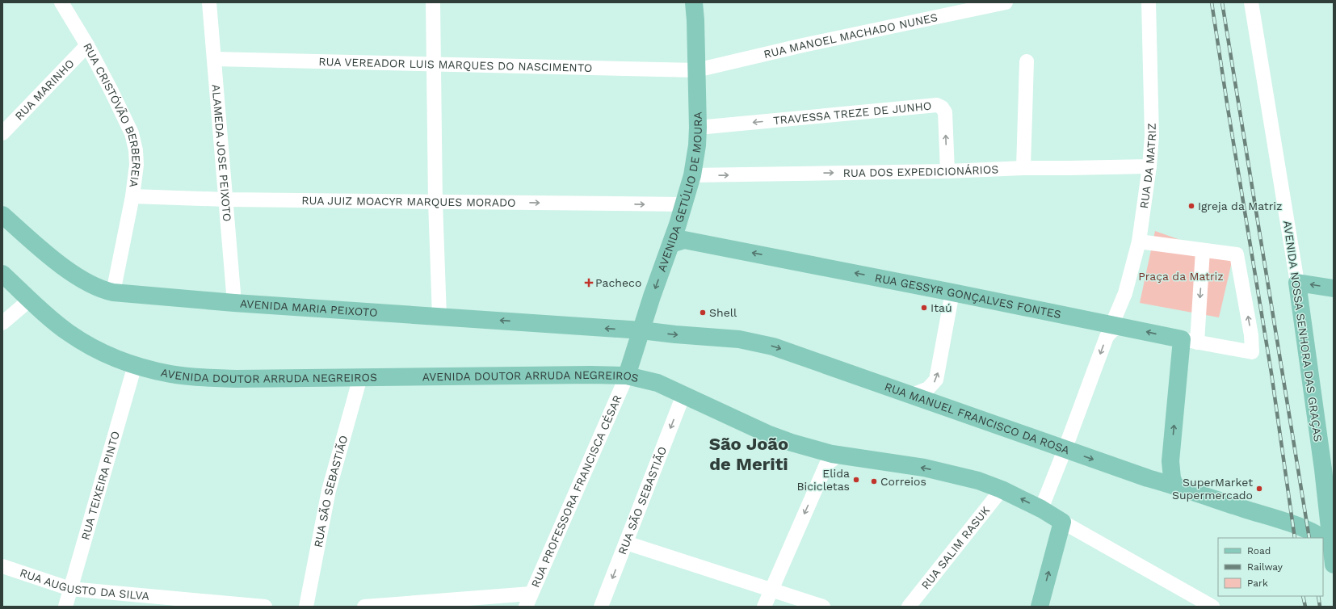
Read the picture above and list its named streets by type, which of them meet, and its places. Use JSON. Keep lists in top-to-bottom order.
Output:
{
  "streets": {
    "main road": [
      "AVENIDA GETÚLIO DE MOURA",
      "RUA GESSYR GONÇALVES FONTES",
      "AVENIDA MARIA PEIXOTO",
      "AVENIDA NOSSA SENHORA DAS GRAÇAS",
      "AVENIDA DOUTOR ARRUDA NEGREIROS",
      "RUA MANUEL FRANCISCO DA ROSA"
    ],
    "street": [
      "RUA MANOEL MACHADO NUNES",
      "RUA VEREADOR LUIS MARQUES DO NASCIMENTO",
      "RUA MARINHO",
      "TRAVESSA TREZE DE JUNHO",
      "RUA CRISTÓVÃO BERBEREIA",
      "ALAMEDA JOSE PEIXOTO",
      "RUA DA MATRIZ",
      "RUA DOS EXPEDICIONÁRIOS",
      "RUA JUIZ MOACYR MARQUES MORADO",
      "RUA TEIXEIRA PINTO",
      "RUA SÃO SEBASTIÃO",
      "RUA PROFESSORA FRANCISCA CÉSAR",
      "RUA SALIM RASUK",
      "RUA AUGUSTO DA SILVA"
    ]
  },
  "crossings": [
    ["RUA MANOEL MACHADO NUNES", "RUA VEREADOR LUIS MARQUES DO NASCIMENTO"],
    ["RUA MANOEL MACHADO NUNES", "AVENIDA GETÚLIO DE MOURA"],
    ["RUA VEREADOR LUIS MARQUES DO NASCIMENTO", "ALAMEDA JOSE PEIXOTO"],
    ["RUA VEREADOR LUIS MARQUES DO NASCIMENTO", "AVENIDA GETÚLIO DE MOURA"],
    ["RUA MARINHO", "RUA CRISTÓVÃO BERBEREIA"],
    ["TRAVESSA TREZE DE JUNHO", "RUA DOS EXPEDICIONÁRIOS"],
    ["TRAVESSA TREZE DE JUNHO", "AVENIDA GETÚLIO DE MOURA"],
    ["RUA CRISTÓVÃO BERBEREIA", "RUA JUIZ MOACYR MARQUES MORADO"],
    ["RUA CRISTÓVÃO BERBEREIA", "AVENIDA MARIA PEIXOTO"],
    ["ALAMEDA JOSE PEIXOTO", "RUA JUIZ MOACYR MARQUES MORADO"],
    ["ALAMEDA JOSE PEIXOTO", "AVENIDA MARIA PEIXOTO"],
    ["RUA DA MATRIZ", "RUA DOS EXPEDICIONÁRIOS"],
    ["RUA DA MATRIZ", "RUA GESSYR GONÇALVES FONTES"],
    ["RUA DOS EXPEDICIONÁRIOS", "AVENIDA GETÚLIO DE MOURA"],
    ["AVENIDA GETÚLIO DE MOURA", "RUA JUIZ MOACYR MARQUES MORADO"],
    ["AVENIDA GETÚLIO DE MOURA", "RUA GESSYR GONÇALVES FONTES"],
    ["AVENIDA GETÚLIO DE MOURA", "AVENIDA MARIA PEIXOTO"],
    ["AVENIDA GETÚLIO DE MOURA", "AVENIDA DOUTOR ARRUDA NEGREIROS"],
    ["AVENIDA GETÚLIO DE MOURA", "RUA MANUEL FRANCISCO DA ROSA"],
    ["AVENIDA GETÚLIO DE MOURA", "RUA PROFESSORA FRANCISCA CÉSAR"],
    ["AVENIDA MARIA PEIXOTO", "RUA MANUEL FRANCISCO DA ROSA"],
    ["AVENIDA NOSSA SENHORA DAS GRAÇAS", "RUA MANUEL FRANCISCO DA ROSA"],
    ["AVENIDA DOUTOR ARRUDA NEGREIROS", "RUA TEIXEIRA PINTO"],
    ["AVENIDA DOUTOR ARRUDA NEGREIROS", "RUA SÃO SEBASTIÃO"],
    ["AVENIDA DOUTOR ARRUDA NEGREIROS", "RUA PROFESSORA FRANCISCA CÉSAR"],
    ["AVENIDA DOUTOR ARRUDA NEGREIROS", "RUA SALIM RASUK"],
    ["RUA TEIXEIRA PINTO", "RUA AUGUSTO DA SILVA"]
  ],
  "one_way": [
    "TRAVESSA TREZE DE JUNHO",
    "RUA DOS EXPEDICIONÁRIOS",
    "RUA JUIZ MOACYR MARQUES MORADO",
    "RUA MANUEL FRANCISCO DA ROSA",
    "RUA SÃO SEBASTIÃO"
  ],
  "districts": ["São João de Meriti"],
  "parks": ["Praça da Matriz"],
  "places": {
    "other": [
      "Igreja da Matriz",
      "Itaú",
      "Shell",
      "Elida Bicicletas",
      "Correios",
      "SuperMarket Supermercado"
    ],
    "health": ["Pacheco"]
  },
  "legend": ["Road", "Railway", "Park"]
}
